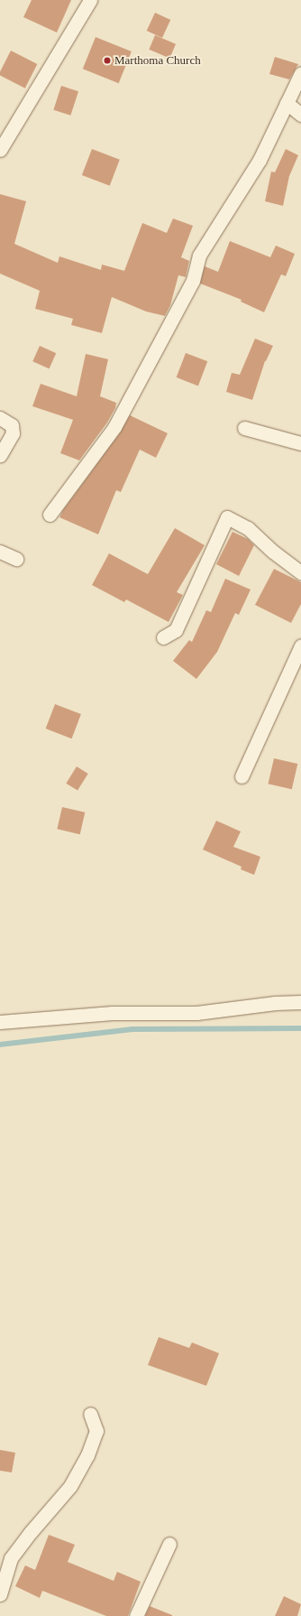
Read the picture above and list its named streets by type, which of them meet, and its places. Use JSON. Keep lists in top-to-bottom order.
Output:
{
  "places": ["Marthoma Church"]
}
